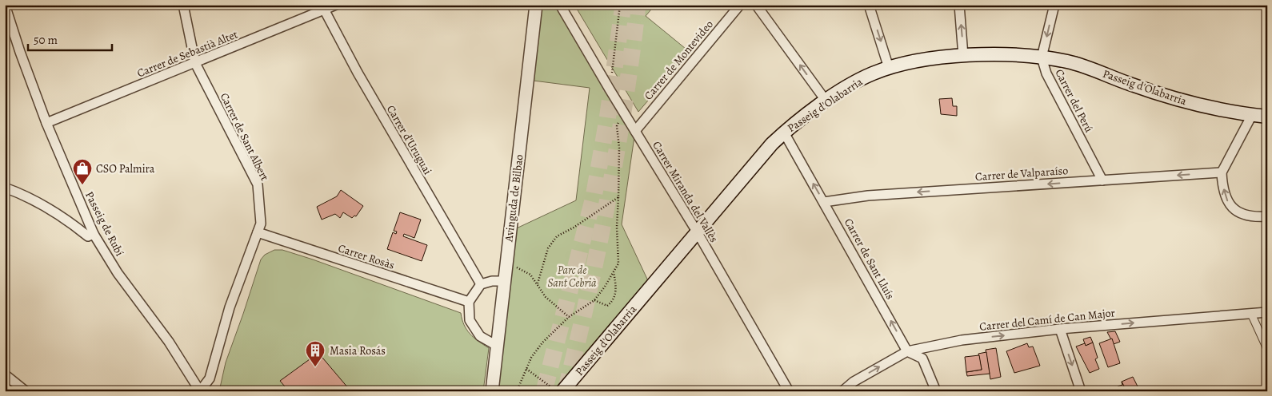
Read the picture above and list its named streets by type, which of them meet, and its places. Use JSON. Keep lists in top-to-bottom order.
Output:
{
  "streets": {
    "main road": ["Passeig d'Olabarria"],
    "street": [
      "Carrer de Sebastià Altet",
      "Carrer de Montevideo",
      "Carrer del Perú",
      "Carrer de Sant Albert",
      "Carrer d'Uruguai",
      "Carrer de Valparaíso",
      "Carrer Miranda del Vallès",
      "Avinguda de Bilbao",
      "Passeig de Rubí",
      "Carrer Rosàs",
      "Carrer de Sant Lluís",
      "Carrer del Camí de Can Major"
    ]
  },
  "crossings": [
    ["Carrer de Sebastià Altet", "Carrer de Sant Albert"],
    ["Carrer de Sebastià Altet", "Carrer d'Uruguai"],
    ["Carrer de Sebastià Altet", "Passeig de Rubí"],
    ["Carrer de Montevideo", "Carrer Miranda del Vallès"],
    ["Passeig d'Olabarria", "Carrer del Perú"],
    ["Passeig d'Olabarria", "Carrer Miranda del Vallès"],
    ["Passeig d'Olabarria", "Carrer de Sant Lluís"],
    ["Carrer del Perú", "Carrer de Valparaíso"],
    ["Carrer de Sant Albert", "Passeig de Rubí"],
    ["Carrer de Sant Albert", "Carrer Rosàs"],
    ["Carrer de Valparaíso", "Carrer de Sant Lluís"],
    ["Carrer de Sant Lluís", "Carrer del Camí de Can Major"]
  ],
  "one_way": ["Carrer de Valparaíso", "Carrer de Sant Lluís", "Carrer del Camí de Can Major"],
  "parks": ["Parc de Sant Cebrià"],
  "places": {
    "shop": ["CSO Palmira"],
    "building": ["Masia Rosás"]
  },
  "scale_bar": "50 m"
}
